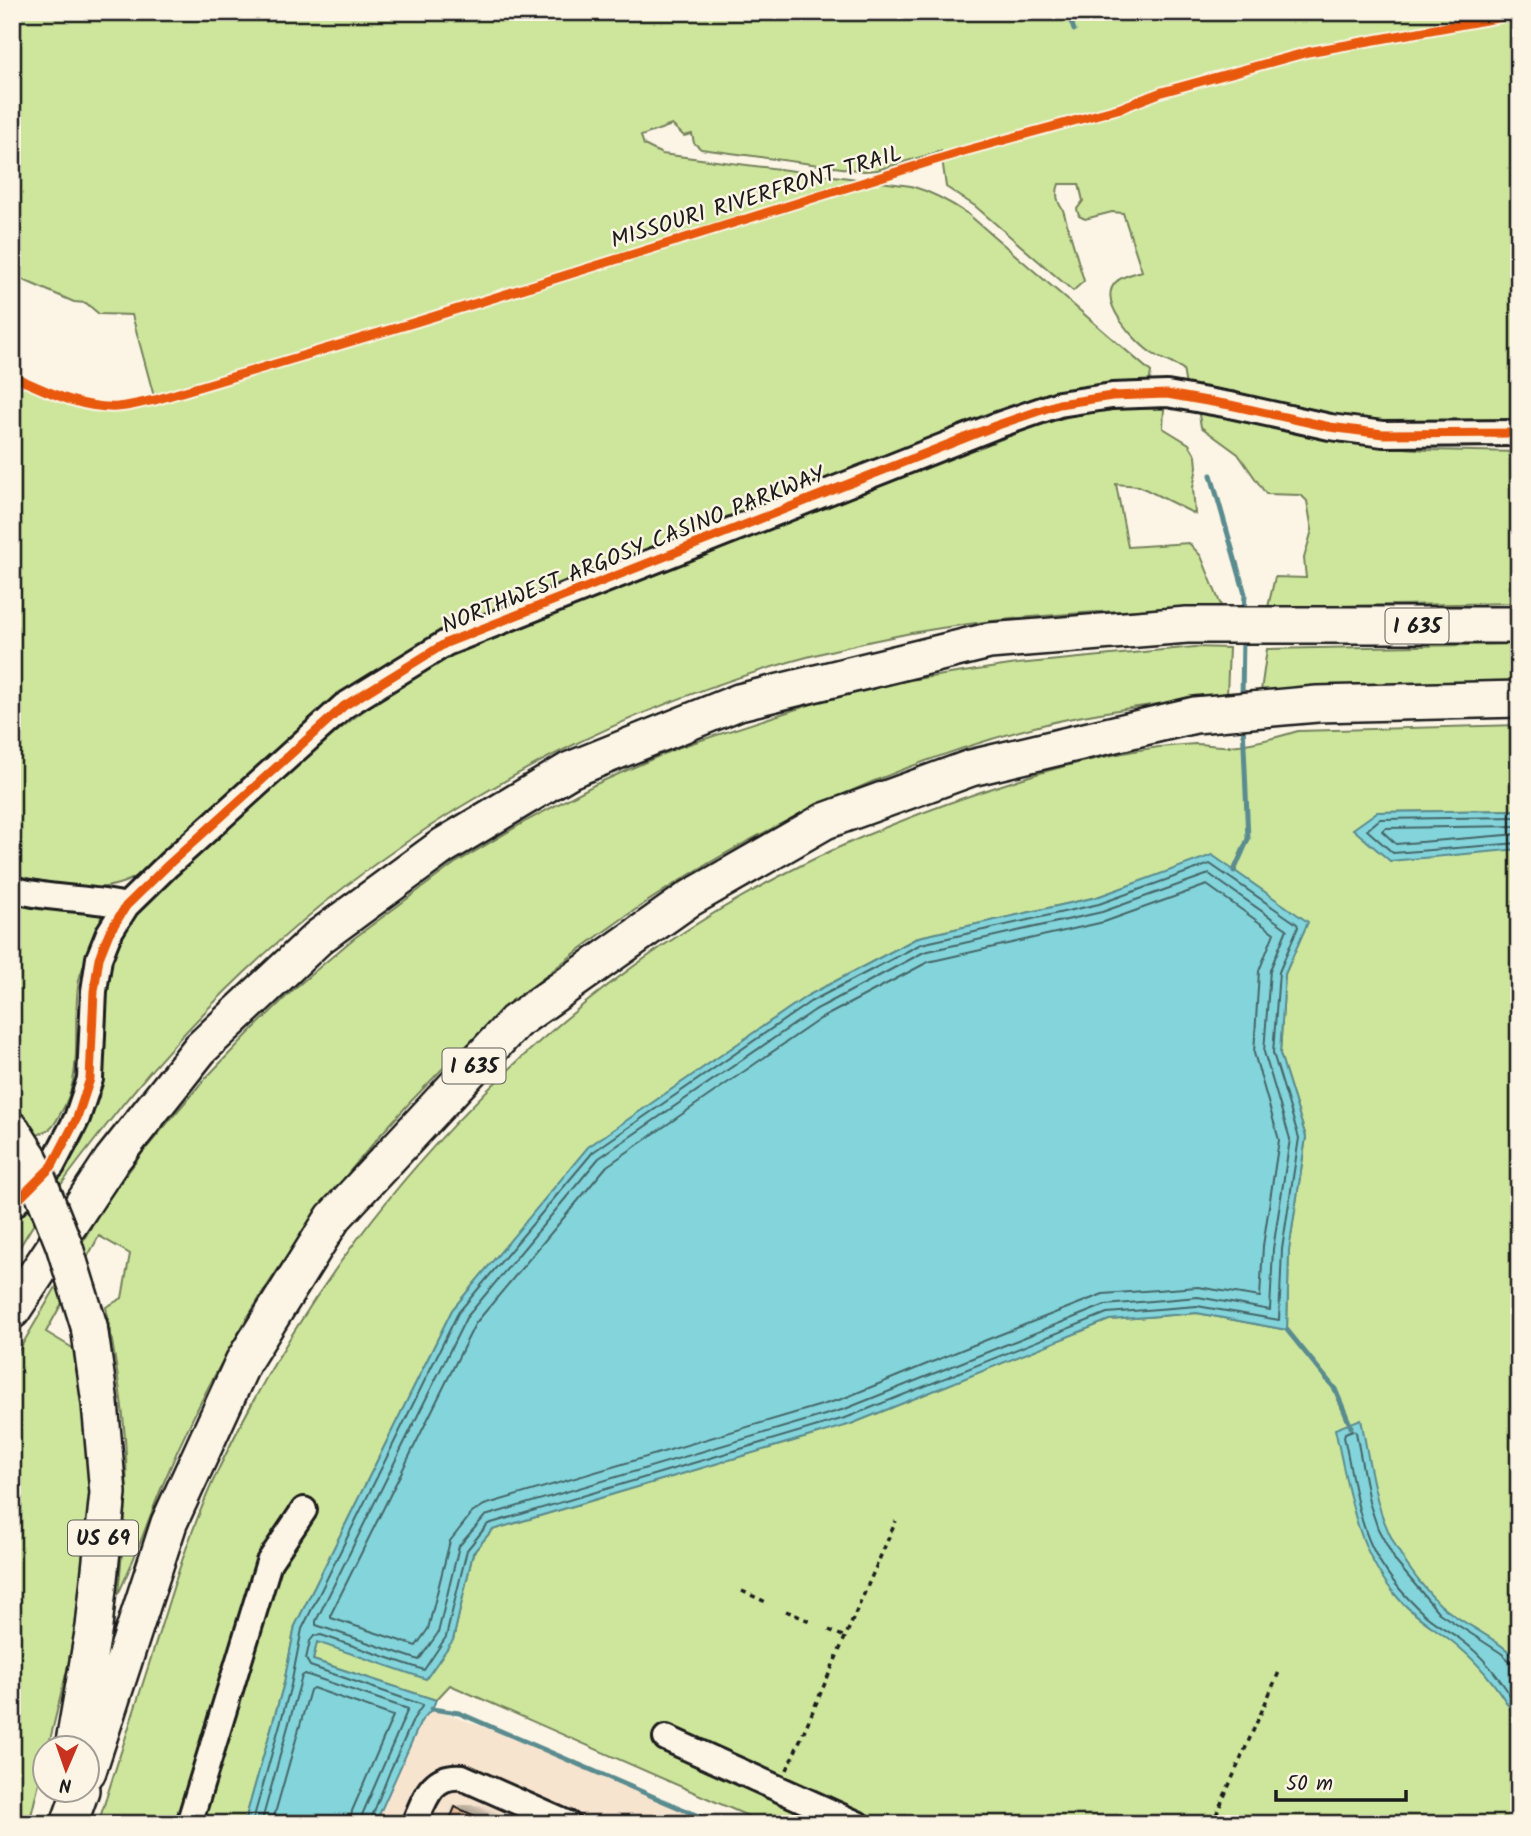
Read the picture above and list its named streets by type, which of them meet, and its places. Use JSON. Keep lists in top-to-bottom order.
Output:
{
  "streets": {
    "highway": ["I 635", "US 69"],
    "street": ["NORTHWEST ARGOSY CASINO PARKWAY"],
    "cycle path": ["MISSOURI RIVERFRONT TRAIL"]
  },
  "scale_bar": "50 m",
  "north": "bottom"
}
